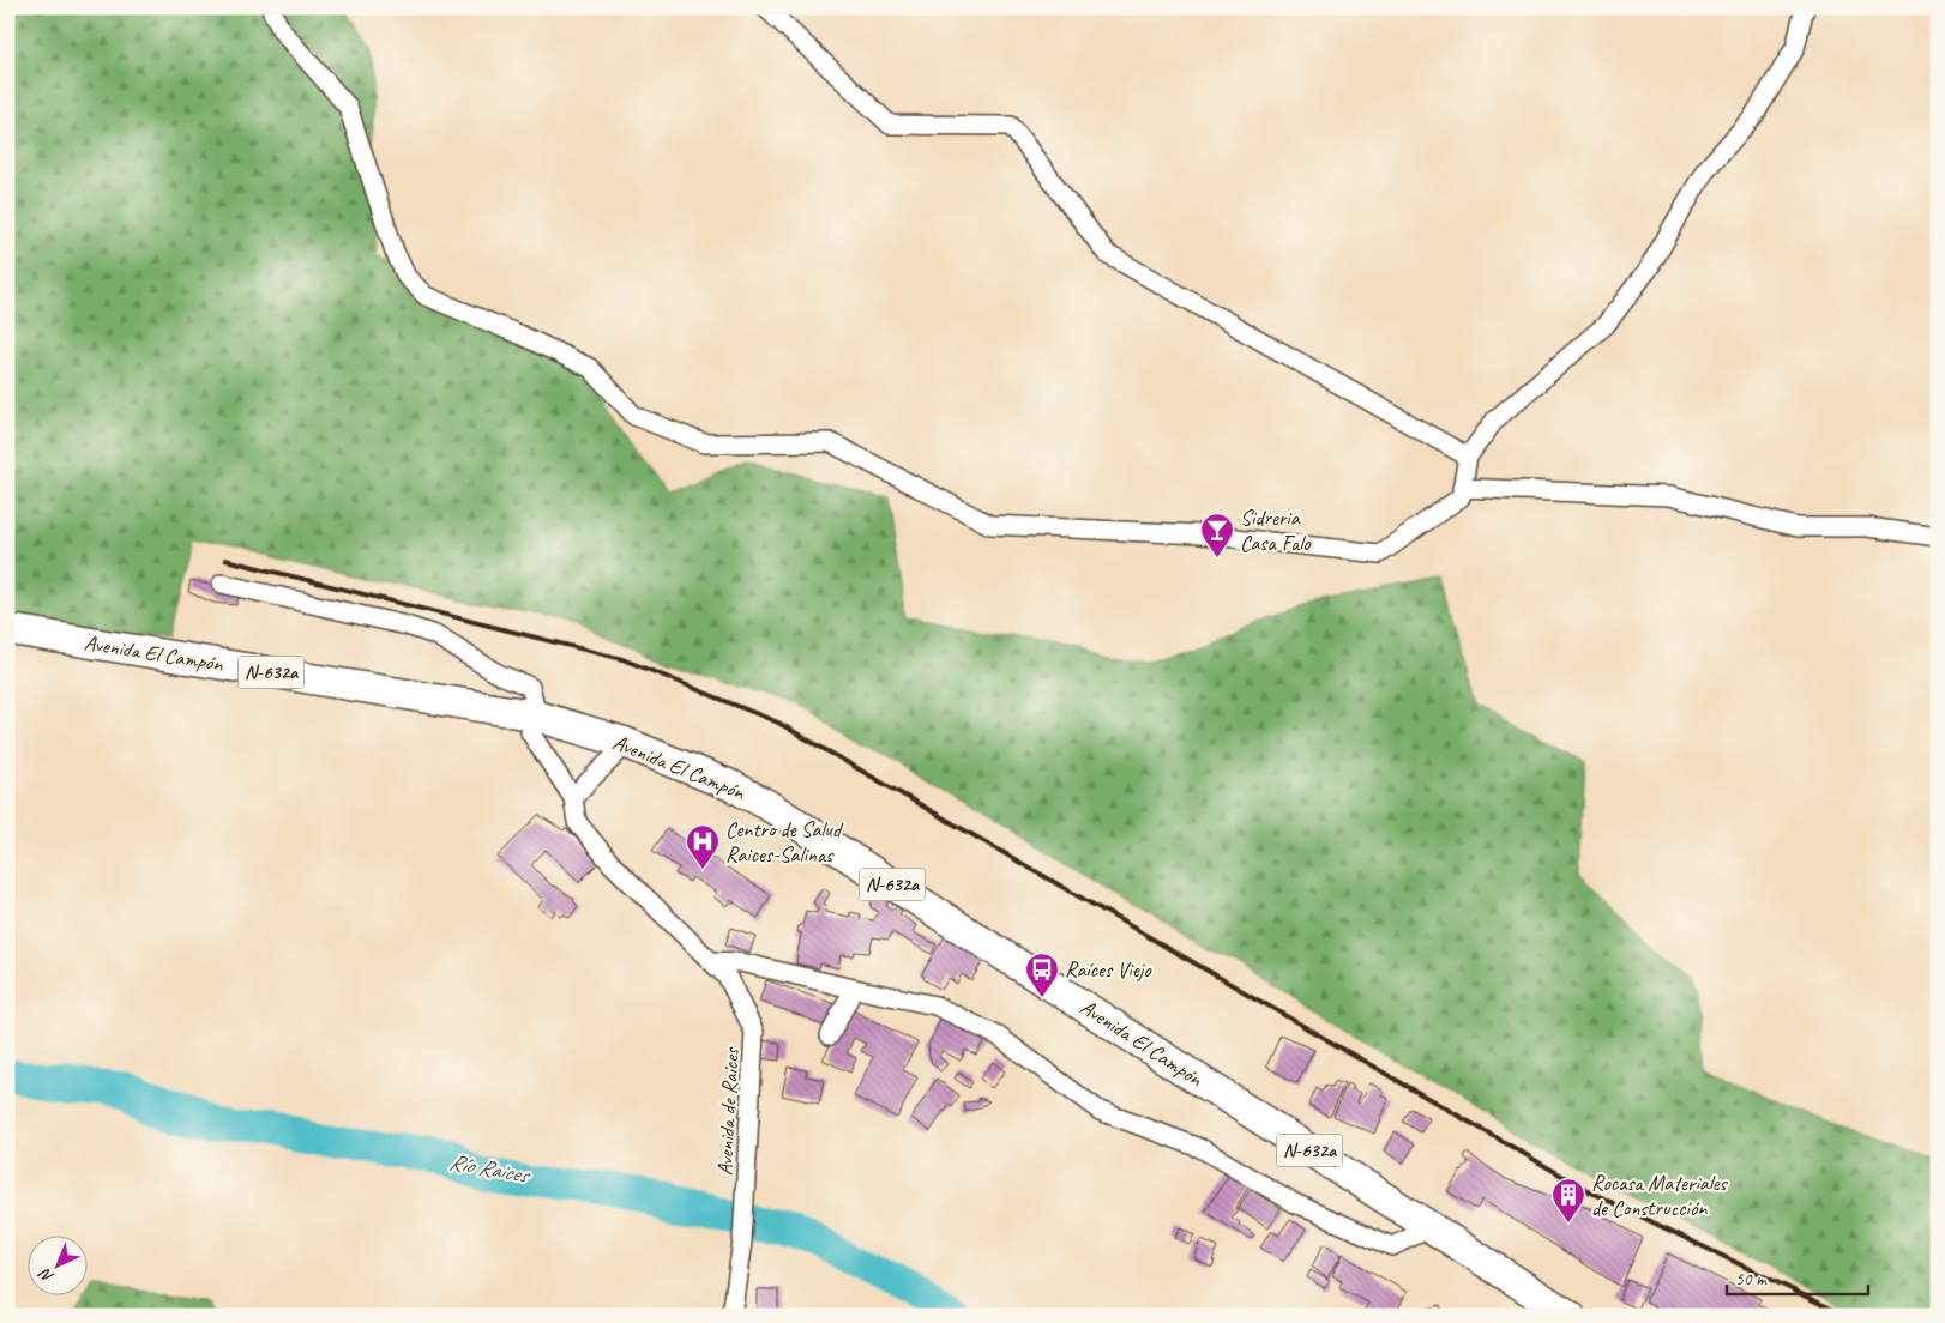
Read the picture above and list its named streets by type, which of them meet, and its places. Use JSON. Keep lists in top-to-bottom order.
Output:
{
  "streets": {
    "main road": ["Avenida El Campón", "N-632a"],
    "street": ["Avenida de Raíces"]
  },
  "crossings": [
    ["Avenida El Campón", "Avenida de Raíces"]
  ],
  "water": ["Río Raices"],
  "places": {
    "bar": ["Sidreria Casa Falo"],
    "hospital": ["Centro de Salud Raices-Salinas"],
    "bus stop": ["Raíces Viejo"],
    "building": ["Rocasa Materiales de Construcción"]
  },
  "scale_bar": "50 m",
  "north": "bottom left"
}
